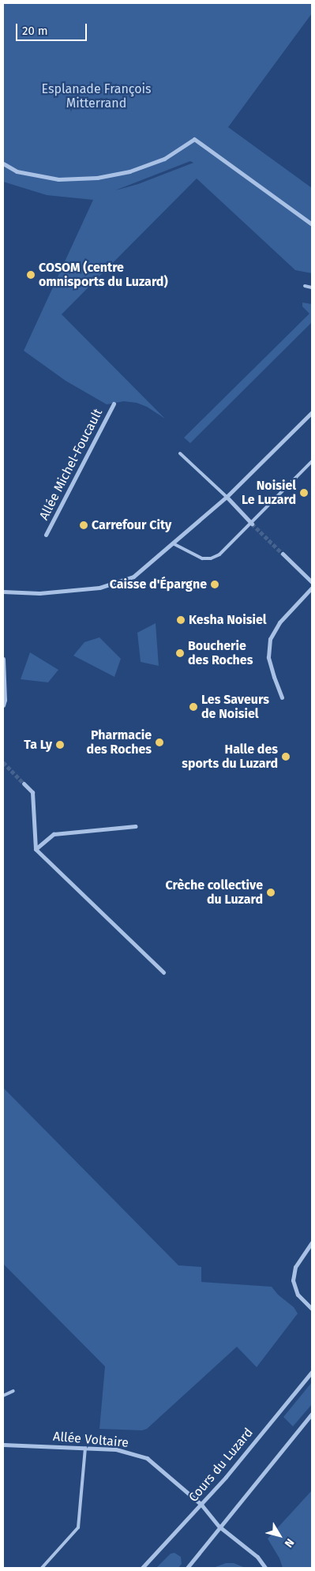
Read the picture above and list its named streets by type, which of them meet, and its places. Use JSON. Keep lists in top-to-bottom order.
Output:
{
  "streets": {
    "street": ["Allée Michel-Foucault", "Allée Voltaire", "Cours du Luzard"]
  },
  "crossings": [
    ["Allée Voltaire", "Cours du Luzard"]
  ],
  "parks": ["Esplanade François Mitterrand"],
  "places": [
    "COSOM (centre omnisports du Luzard)",
    "Noisiel Le Luzard",
    "Carrefour City",
    "Caisse d'Épargne",
    "Kesha Noisiel",
    "Boucherie des Roches",
    "Les Saveurs de Noisiel",
    "Pharmacie des Roches",
    "Ta Ly",
    "Halle des sports du Luzard",
    "Crèche collective du Luzard"
  ],
  "scale_bar": "20 m",
  "north": "bottom right"
}
